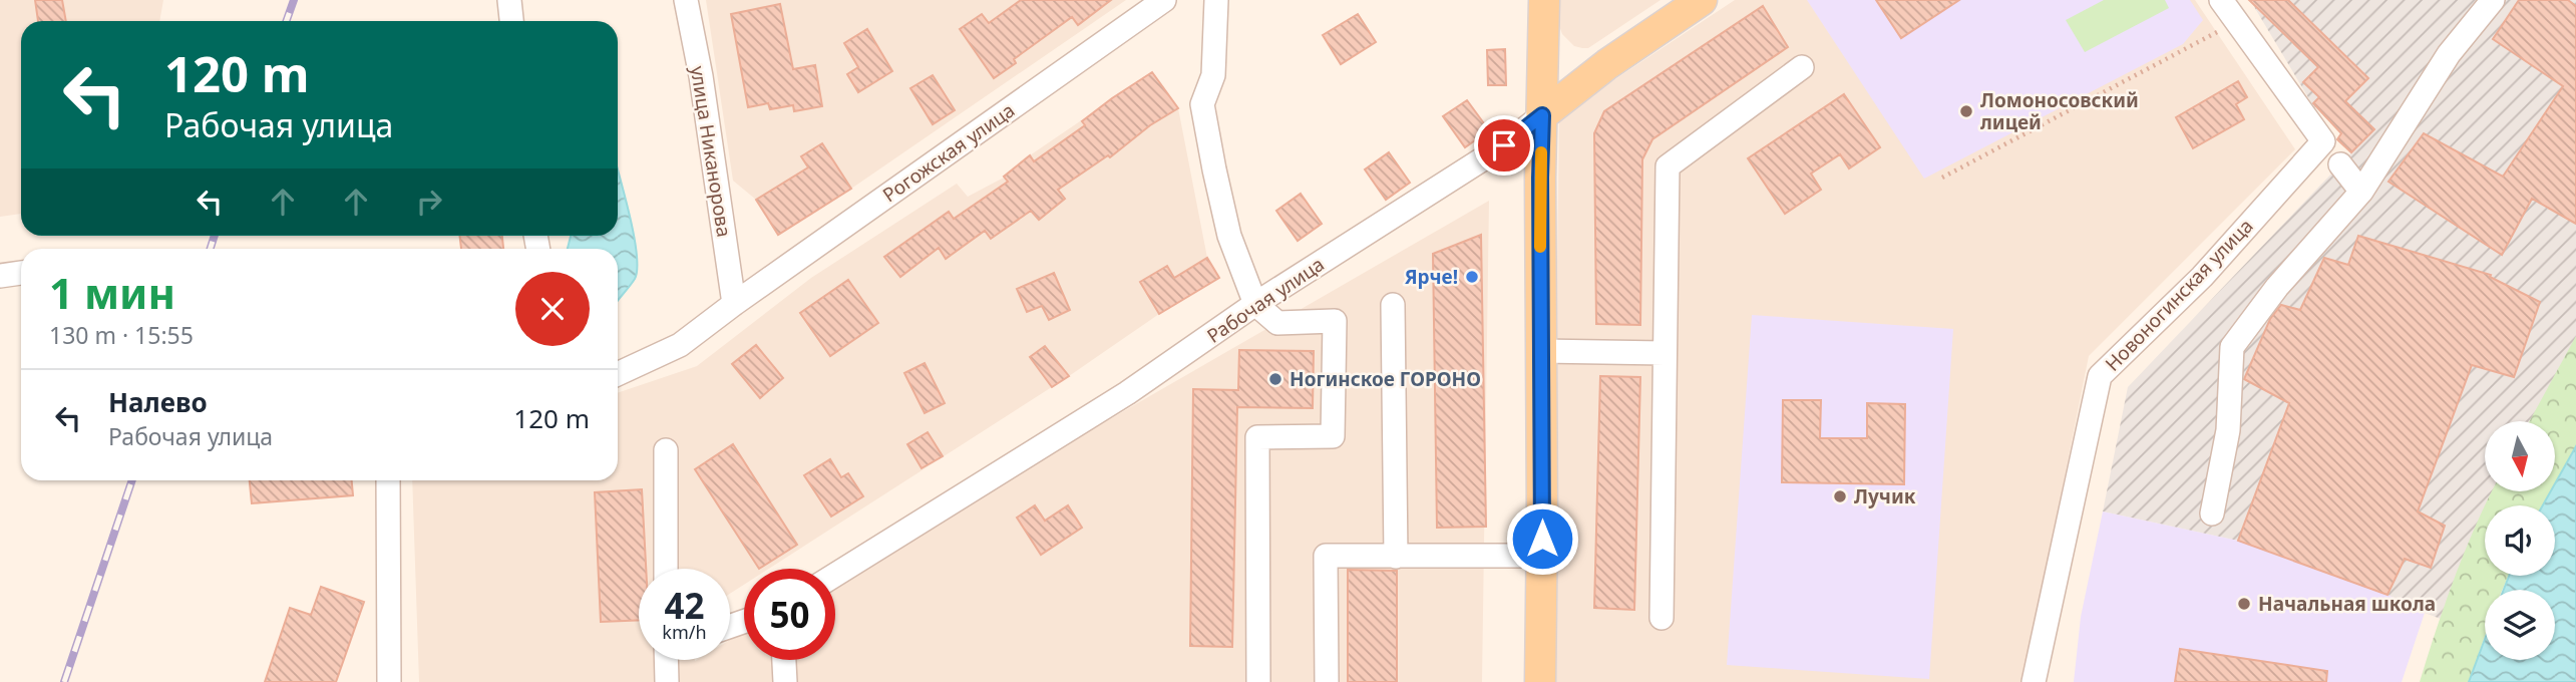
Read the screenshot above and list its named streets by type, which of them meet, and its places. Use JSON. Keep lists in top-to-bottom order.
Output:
{
  "streets": {
    "main road": ["Рабочая улица"],
    "street": ["улица Никанорова", "Рогожская улица", "Новоногинская улица"]
  },
  "crossings": [
    ["улица Никанорова", "Рогожская улица"]
  ],
  "places": [
    "Ломоносовский лицей",
    "Ярче!",
    "Ногинское ГОРОНО",
    "Лучик",
    "Начальная школа"
  ],
  "north": "bottom",
  "page": {
    "turn": ["120 m", "Рабочая улица"],
    "heading": ["1 мин", "130 m · 15:55"],
    "list": [
      {
        "name": "Налево",
        "note": "Рабочая улица",
        "value": "120 m"
      }
    ],
    "speed": "42 km/h",
    "limit": "50"
  }
}
